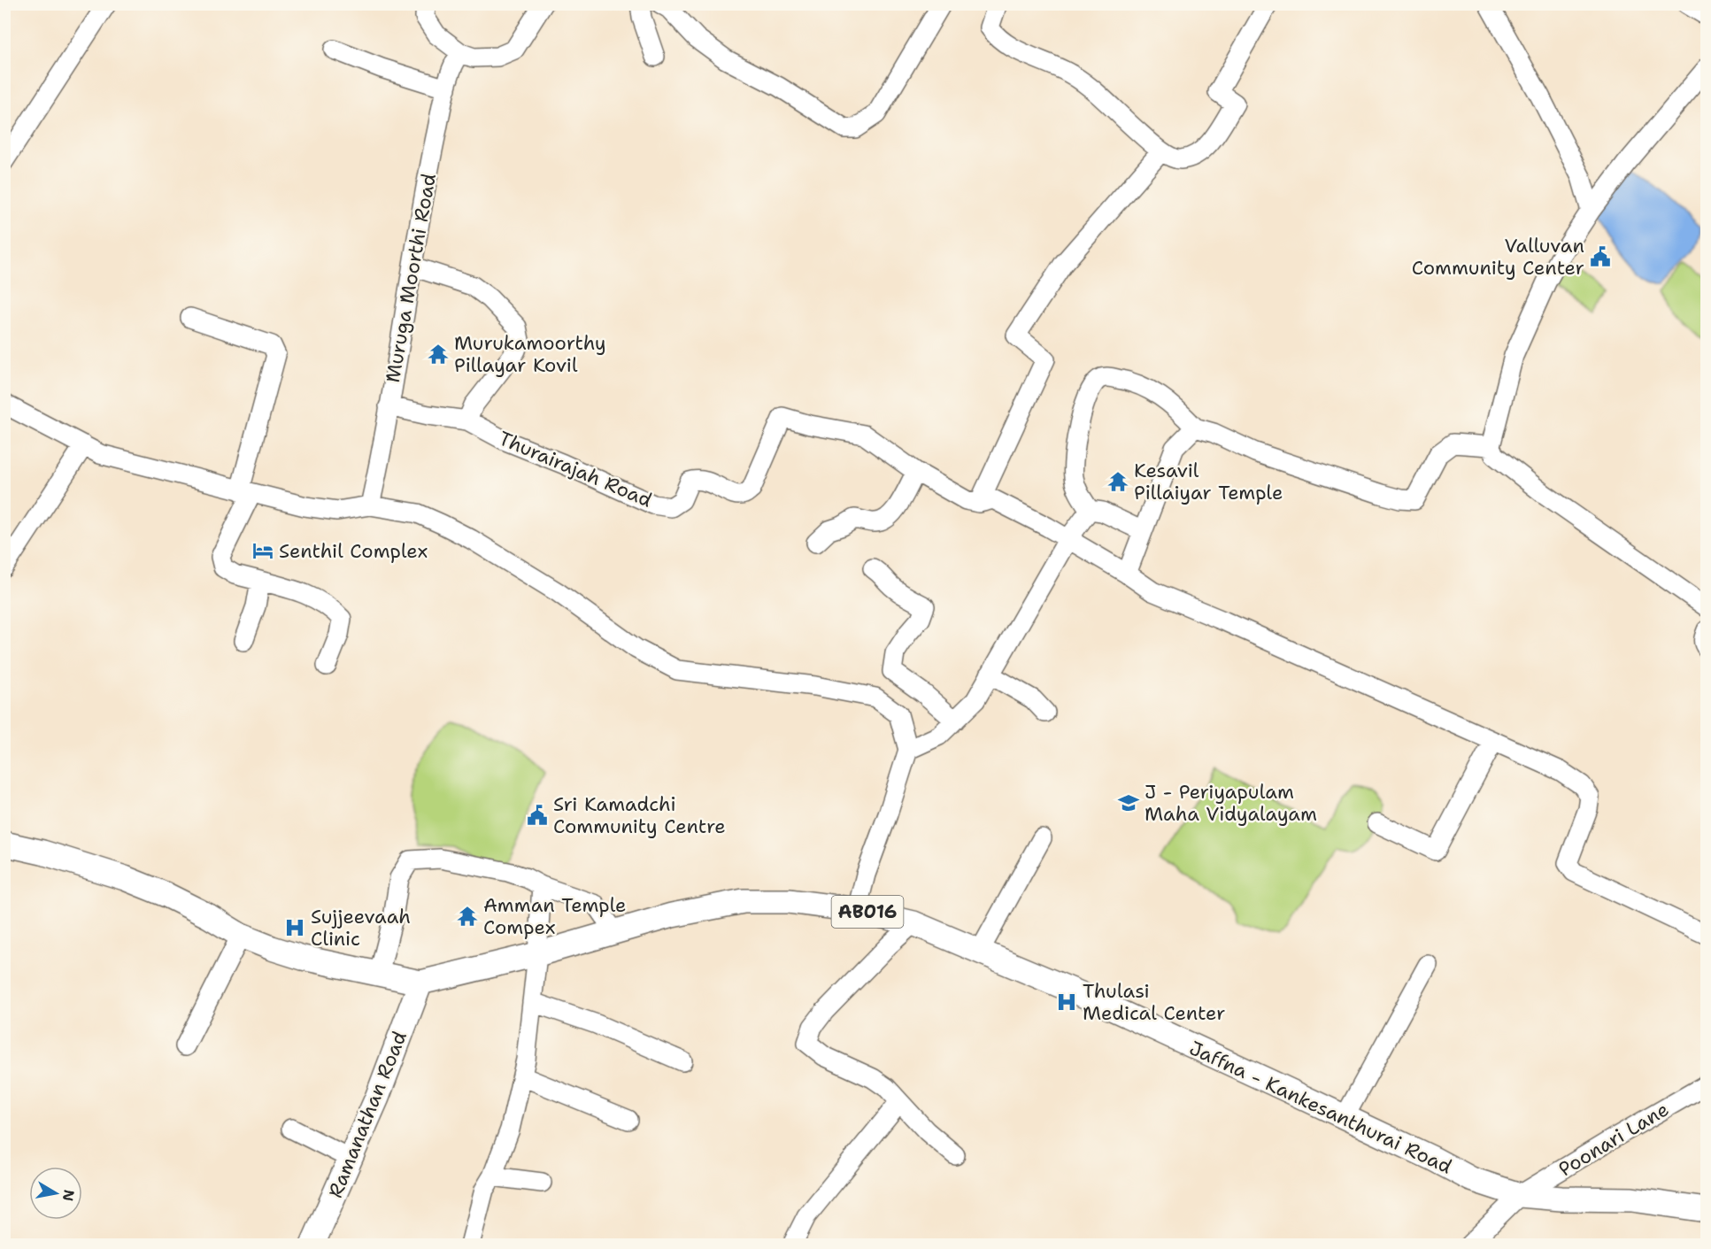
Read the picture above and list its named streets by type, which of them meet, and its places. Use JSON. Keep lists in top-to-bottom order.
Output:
{
  "streets": {
    "main road": ["AB016", "Jaffna - Kankesanthurai Road", "Ramanathan Road"],
    "street": ["Muruga Moorthi Road", "Thurairajah Road", "Poonari Lane"]
  },
  "crossings": [
    ["Jaffna - Kankesanthurai Road", "Ramanathan Road"],
    ["Jaffna - Kankesanthurai Road", "Poonari Lane"]
  ],
  "places": {
    "public building": ["Valluvan Community Center", "Sri Kamadchi Community Centre"],
    "temple": ["Murukamoorthy Pillayar Kovil", "Kesavil Pillaiyar Temple", "Amman Temple Compex"],
    "hotel": ["Senthil Complex"],
    "school or university": ["J - Periyapulam Maha Vidyalayam"],
    "hospital": ["Sujjeevaah Clinic", "Thulasi Medical Center"]
  },
  "north": "right"
}
